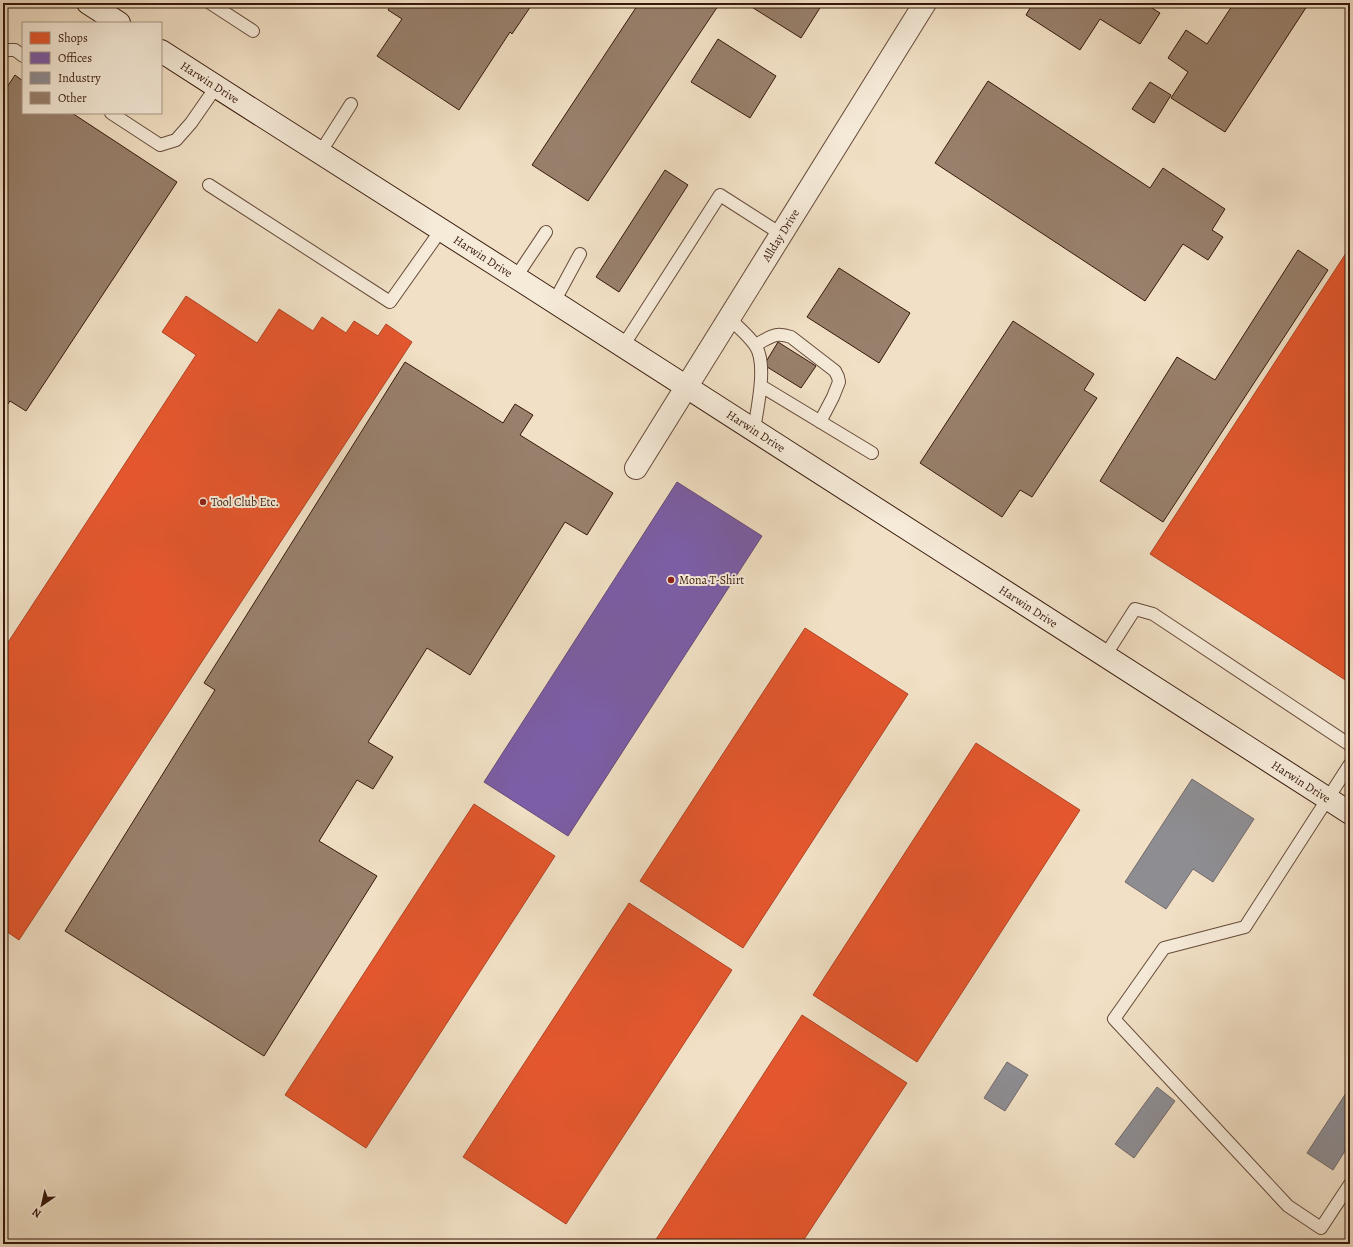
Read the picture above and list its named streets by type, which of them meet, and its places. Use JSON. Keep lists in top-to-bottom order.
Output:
{
  "streets": {
    "main road": ["Harwin Drive", "Allday Drive"]
  },
  "crossings": [
    ["Harwin Drive", "Allday Drive"]
  ],
  "places": ["Tool Club Etc.", "Mona T-Shirt"],
  "legend": [
    "Shops",
    "Offices",
    "Industry",
    "Other"
  ],
  "north": "bottom left"
}
